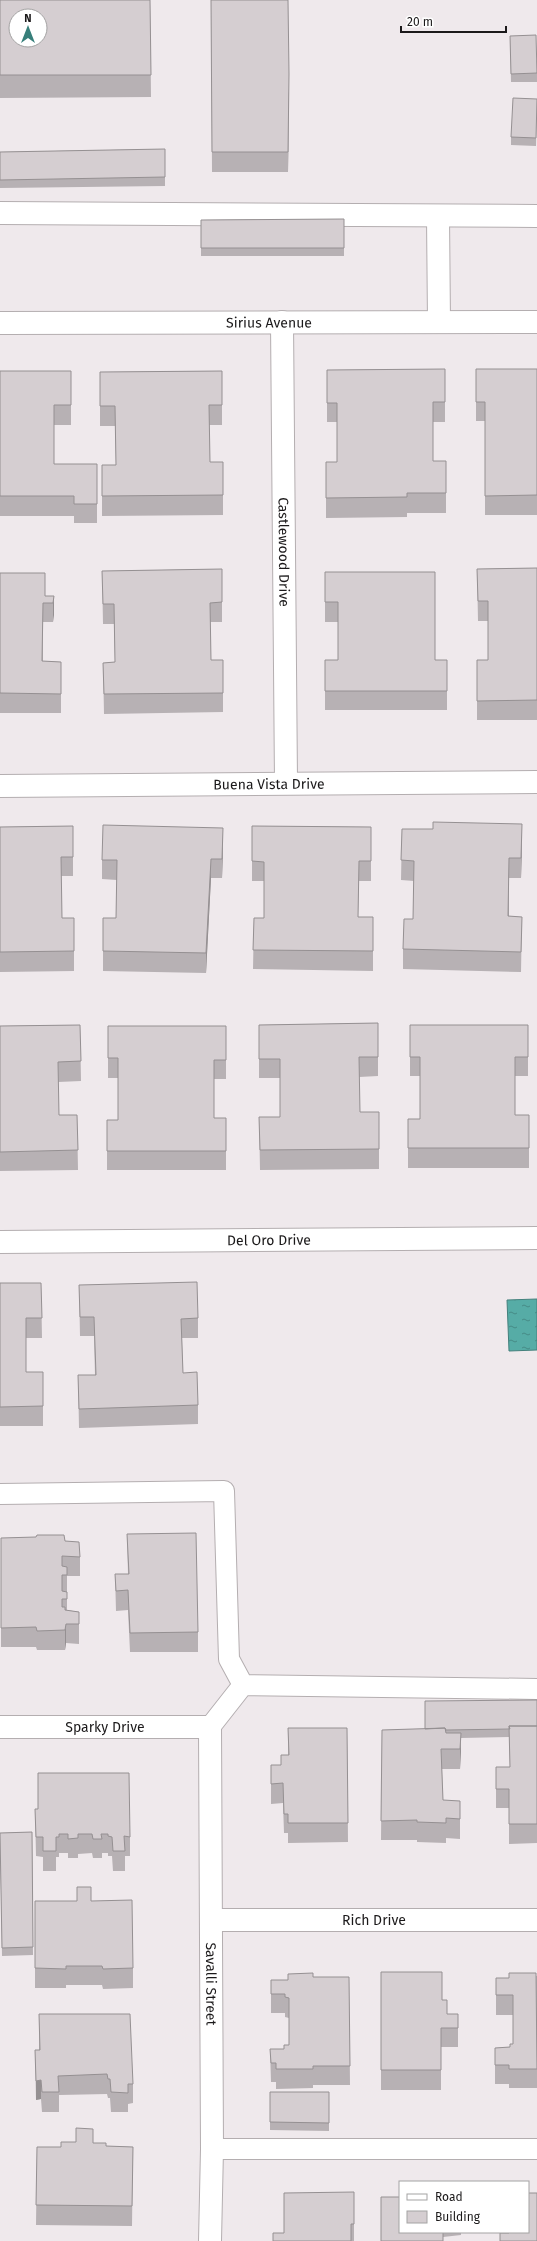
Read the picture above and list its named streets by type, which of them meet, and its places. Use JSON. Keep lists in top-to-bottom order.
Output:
{
  "streets": {
    "street": [
      "Sirius Avenue",
      "Castlewood Drive",
      "Buena Vista Drive",
      "Del Oro Drive",
      "Sparky Drive",
      "Rich Drive",
      "Savalli Street"
    ]
  },
  "crossings": [
    ["Sirius Avenue", "Castlewood Drive"],
    ["Castlewood Drive", "Buena Vista Drive"],
    ["Sparky Drive", "Savalli Street"],
    ["Rich Drive", "Savalli Street"]
  ],
  "legend": ["Road", "Building"],
  "scale_bar": "20 m",
  "north": "top"
}
